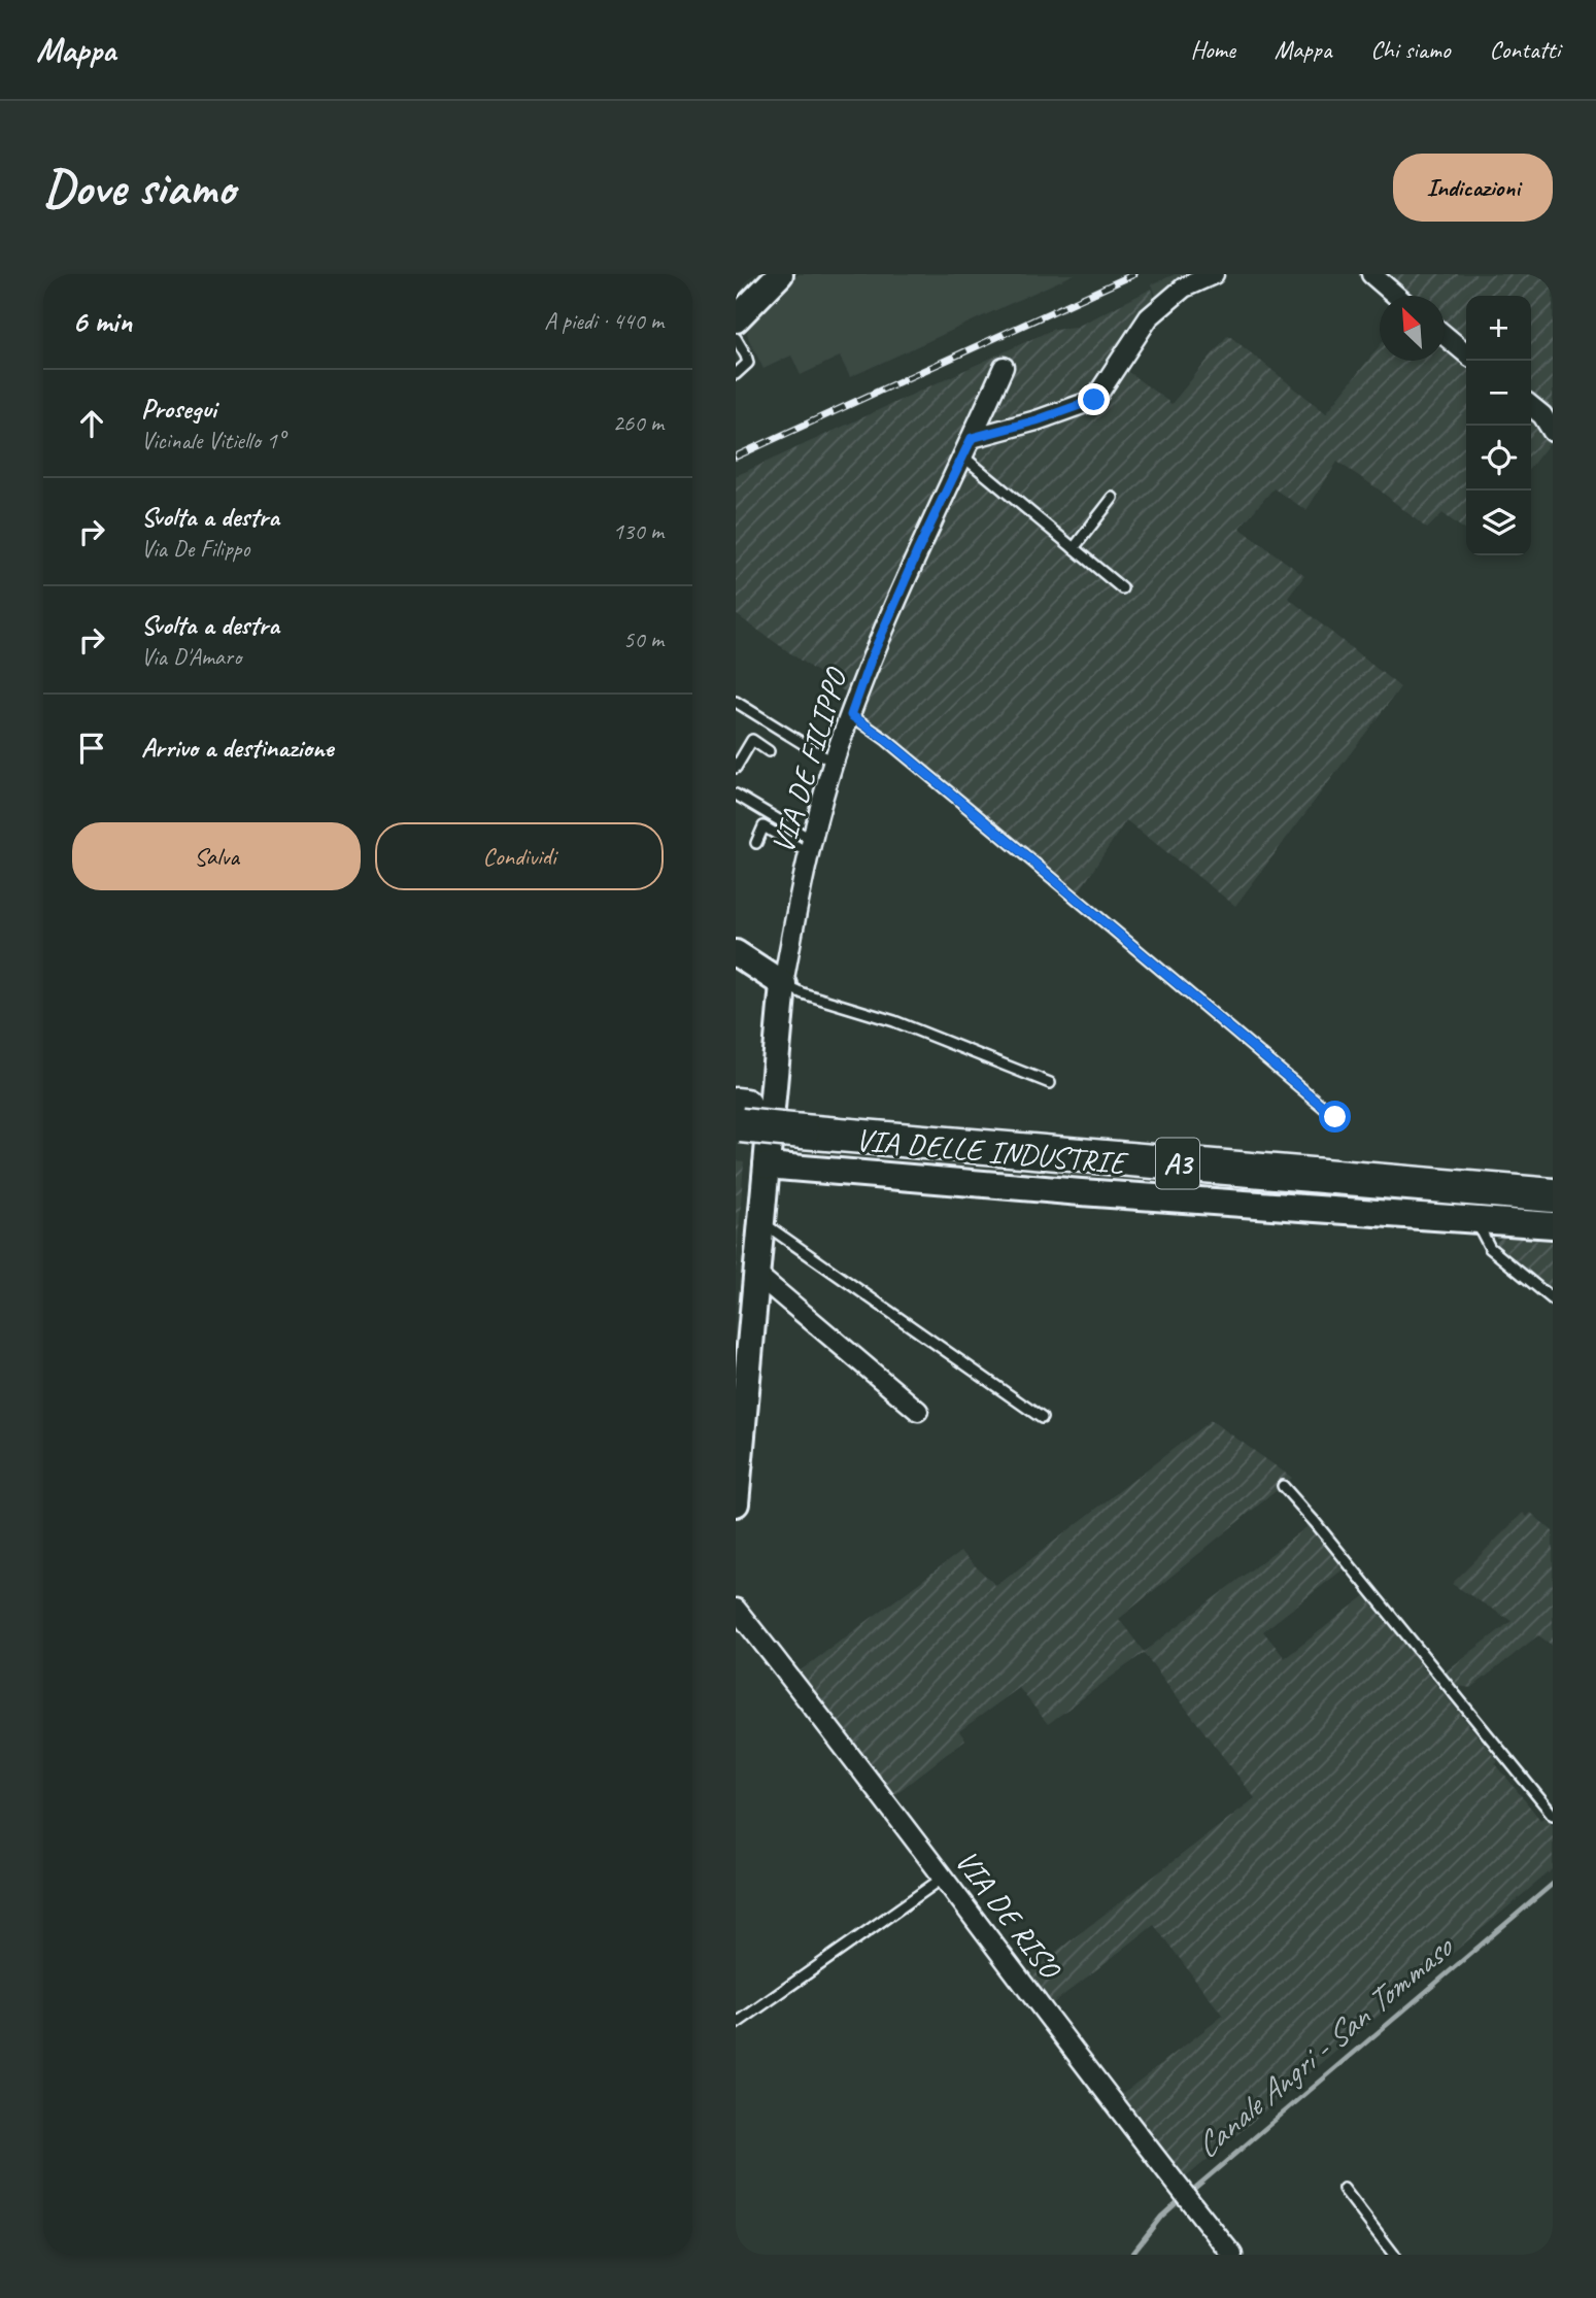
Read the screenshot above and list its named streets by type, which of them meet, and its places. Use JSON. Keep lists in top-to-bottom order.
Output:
{
  "streets": {
    "highway": ["A3"],
    "street": ["VIA DE FILIPPO", "VIA DELLE INDUSTRIE", "VIA DE RISO"]
  },
  "water": ["Canale Angri - San Tommaso"],
  "north": "top left",
  "page": {
    "header": "Mappa",
    "nav": [
      "Home",
      "Mappa",
      "Chi siamo",
      "Contatti"
    ],
    "buttons": [
      "Indicazioni",
      ["Salva", "Condividi"]
    ],
    "title": "Dove siamo",
    "heading": ["6 min", "A piedi · 440 m"],
    "map_buttons": ["+", "−"],
    "list": [
      ["Prosegui", "Vicinale Vitiello 1°", "260 m"],
      ["Svolta a destra", "Via De Filippo", "130 m"],
      ["Svolta a destra", "Via D'Amaro", "50 m"],
      "Arrivo a destinazione"
    ]
  }
}
